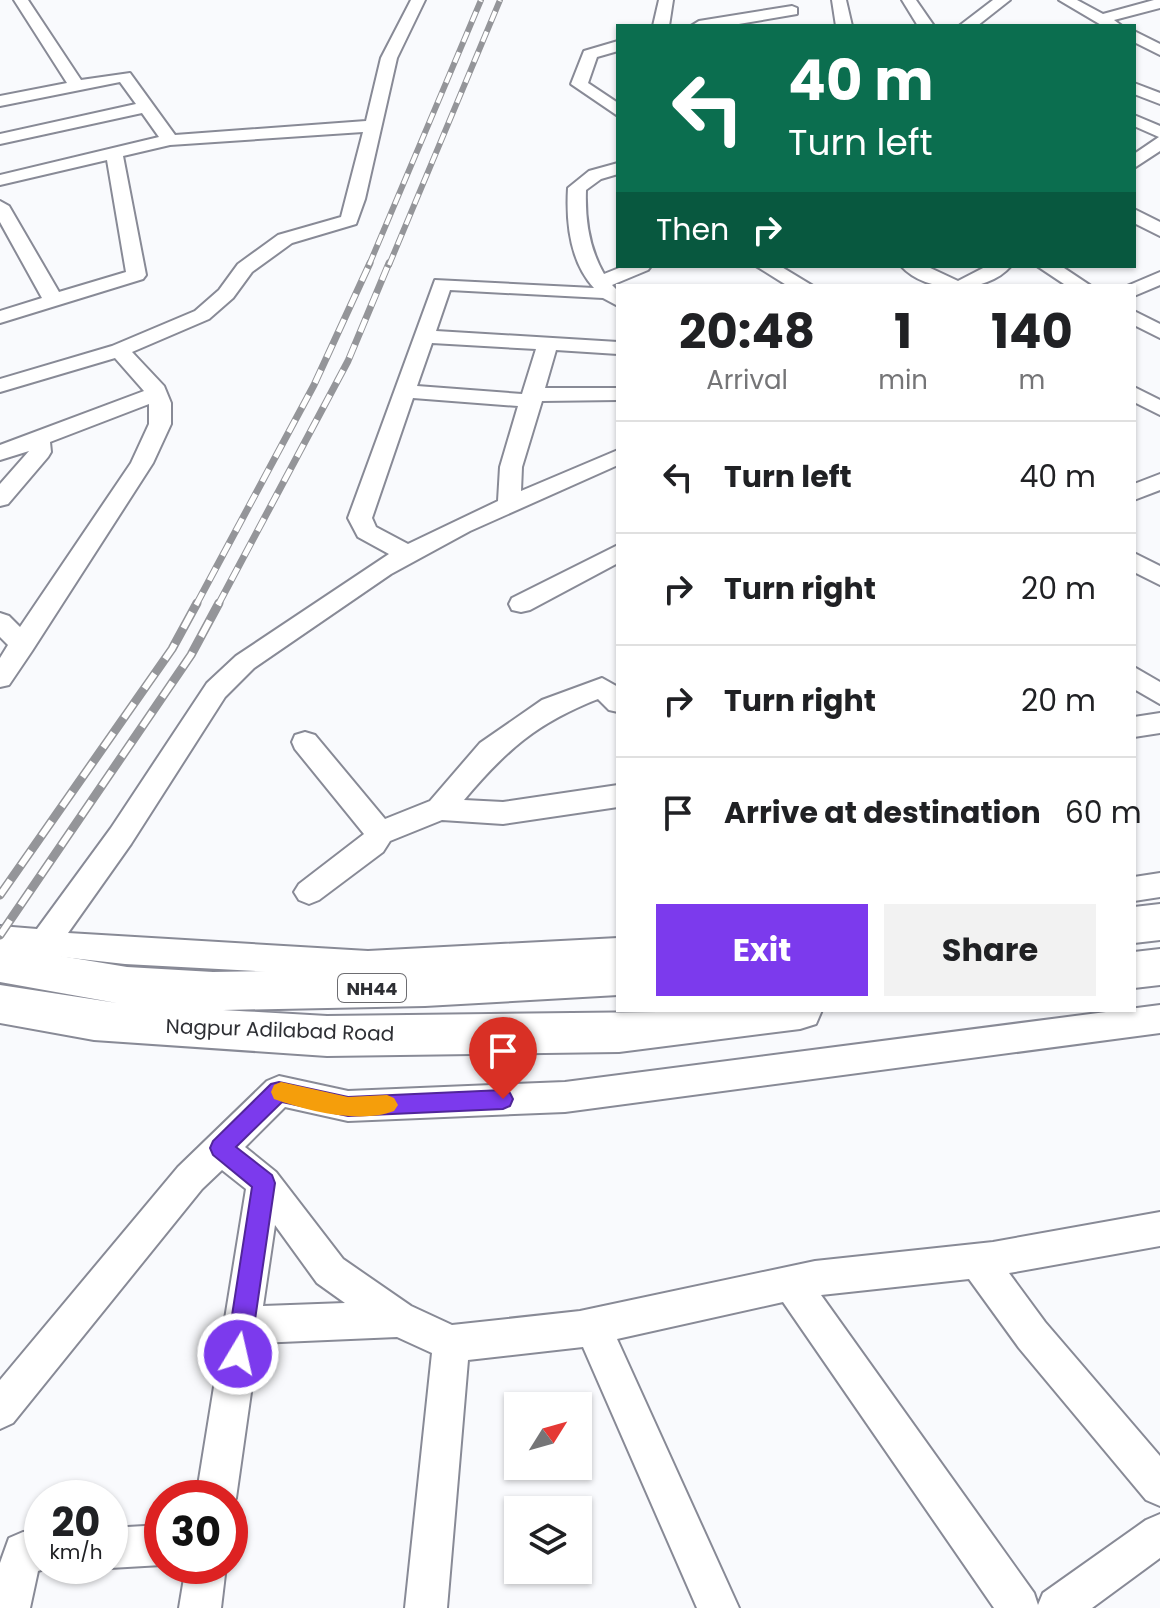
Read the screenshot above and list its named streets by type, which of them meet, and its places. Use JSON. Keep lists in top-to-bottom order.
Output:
{
  "streets": {
    "highway": ["NH44", "Nagpur Adilabad Road"]
  },
  "north": "top right",
  "page": {
    "turn": ["40 m", "Turn left"],
    "then": "Then",
    "eta": [
      "20:48",
      "Arrival",
      "1",
      "min",
      "140",
      "m"
    ],
    "list": [
      {
        "name": "Turn left",
        "value": "40 m"
      },
      {
        "name": "Turn right",
        "value": "20 m"
      },
      {
        "name": "Turn right",
        "value": "20 m"
      },
      {
        "name": "Arrive at destination",
        "value": "60 m"
      }
    ],
    "buttons": ["Exit", "Share"],
    "speed": "20 km/h",
    "limit": "30"
  }
}
